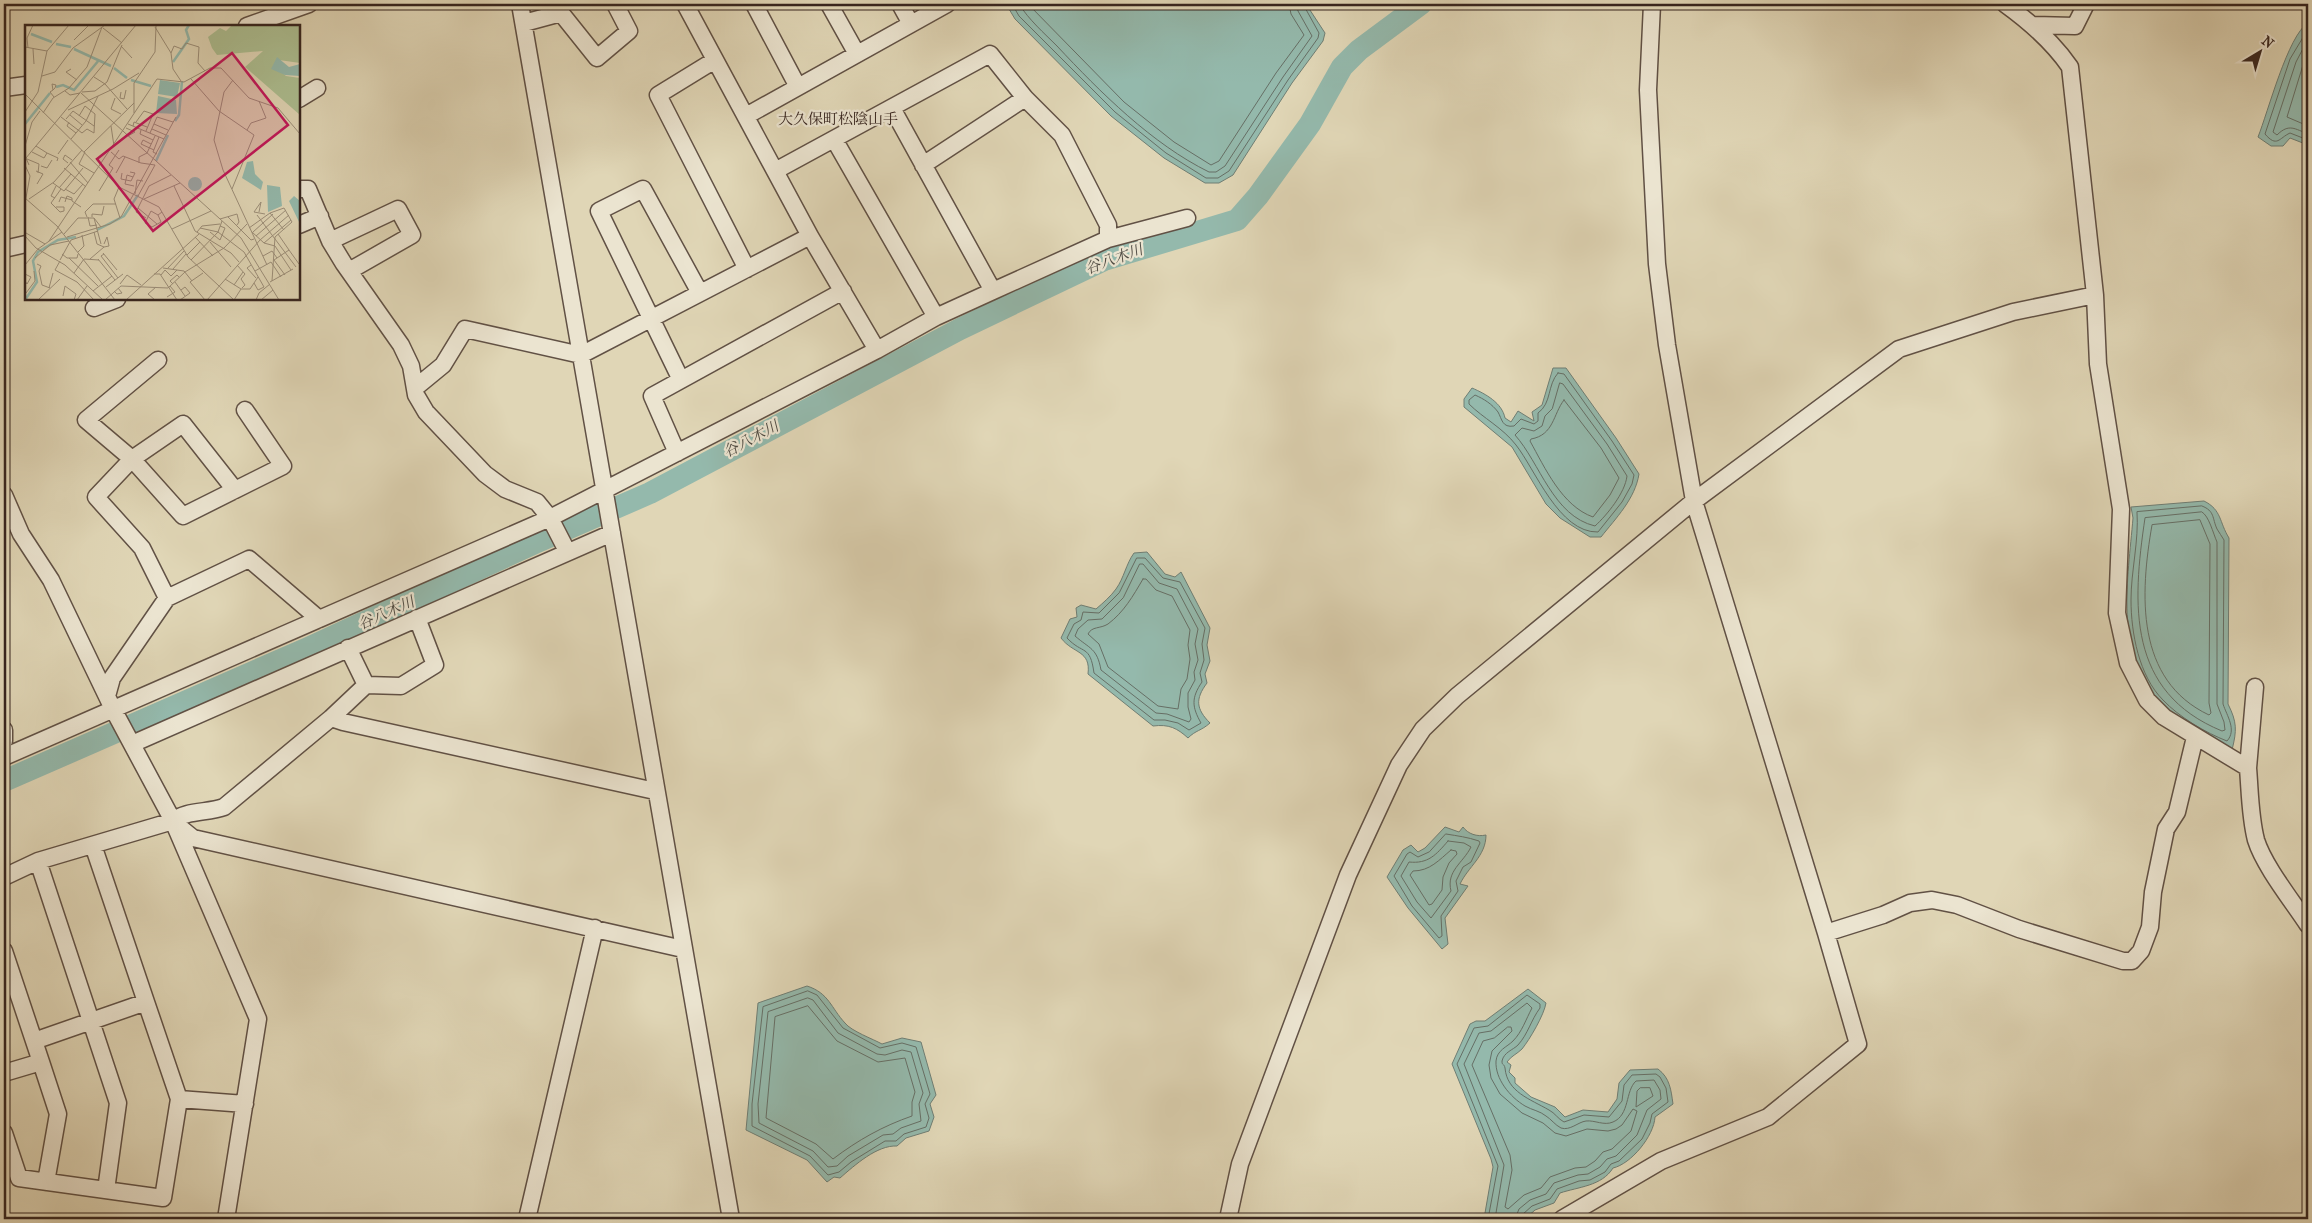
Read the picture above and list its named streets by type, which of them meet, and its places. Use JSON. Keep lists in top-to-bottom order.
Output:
{
  "districts": ["大久保町松陰山手"],
  "water": ["谷八木川"],
  "north": "top right"
}
